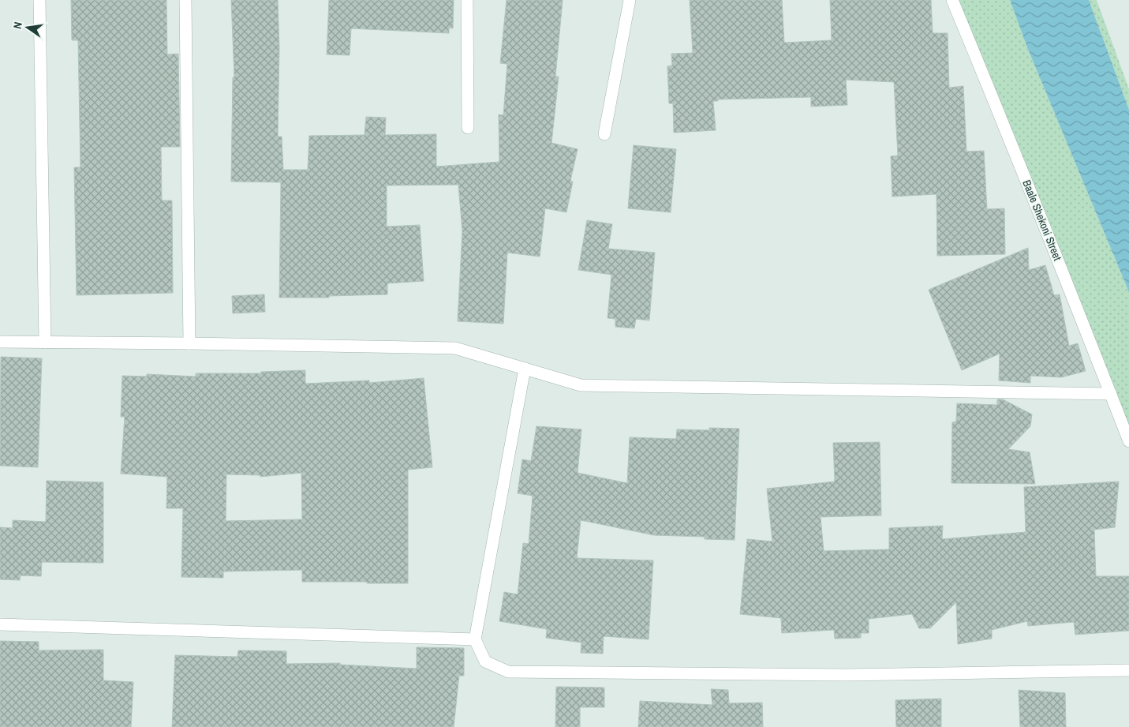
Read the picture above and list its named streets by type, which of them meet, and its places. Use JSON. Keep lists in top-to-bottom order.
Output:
{
  "streets": {
    "street": ["Baale Shekoni Street"]
  },
  "north": "left"
}
